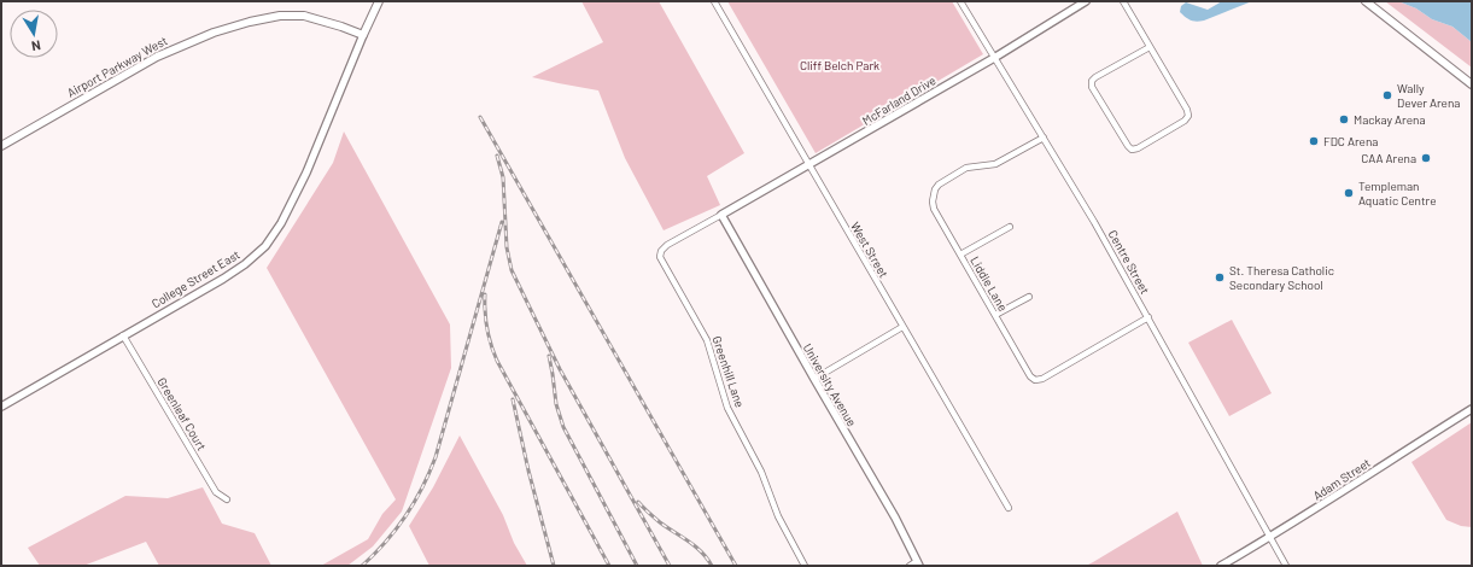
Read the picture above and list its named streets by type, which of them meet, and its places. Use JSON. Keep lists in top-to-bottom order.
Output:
{
  "streets": {
    "main road": ["Airport Parkway West", "College Street East"],
    "street": [
      "McFarland Drive",
      "West Street",
      "Centre Street",
      "Liddle Lane",
      "Greenhill Lane",
      "University Avenue",
      "Greenleaf Court",
      "Adam Street"
    ]
  },
  "crossings": [
    ["Airport Parkway West", "College Street East"],
    ["McFarland Drive", "West Street"],
    ["McFarland Drive", "Centre Street"],
    ["McFarland Drive", "Greenhill Lane"],
    ["McFarland Drive", "University Avenue"],
    ["Centre Street", "Liddle Lane"],
    ["Centre Street", "Adam Street"],
    ["College Street East", "Greenleaf Court"],
    ["Greenhill Lane", "University Avenue"]
  ],
  "parks": ["Cliff Belch Park"],
  "places": [
    "Wally Dever Arena",
    "Mackay Arena",
    "FDC Arena",
    "CAA Arena",
    "Templeman Aquatic Centre",
    "St. Theresa Catholic Secondary School"
  ],
  "north": "bottom"
}
